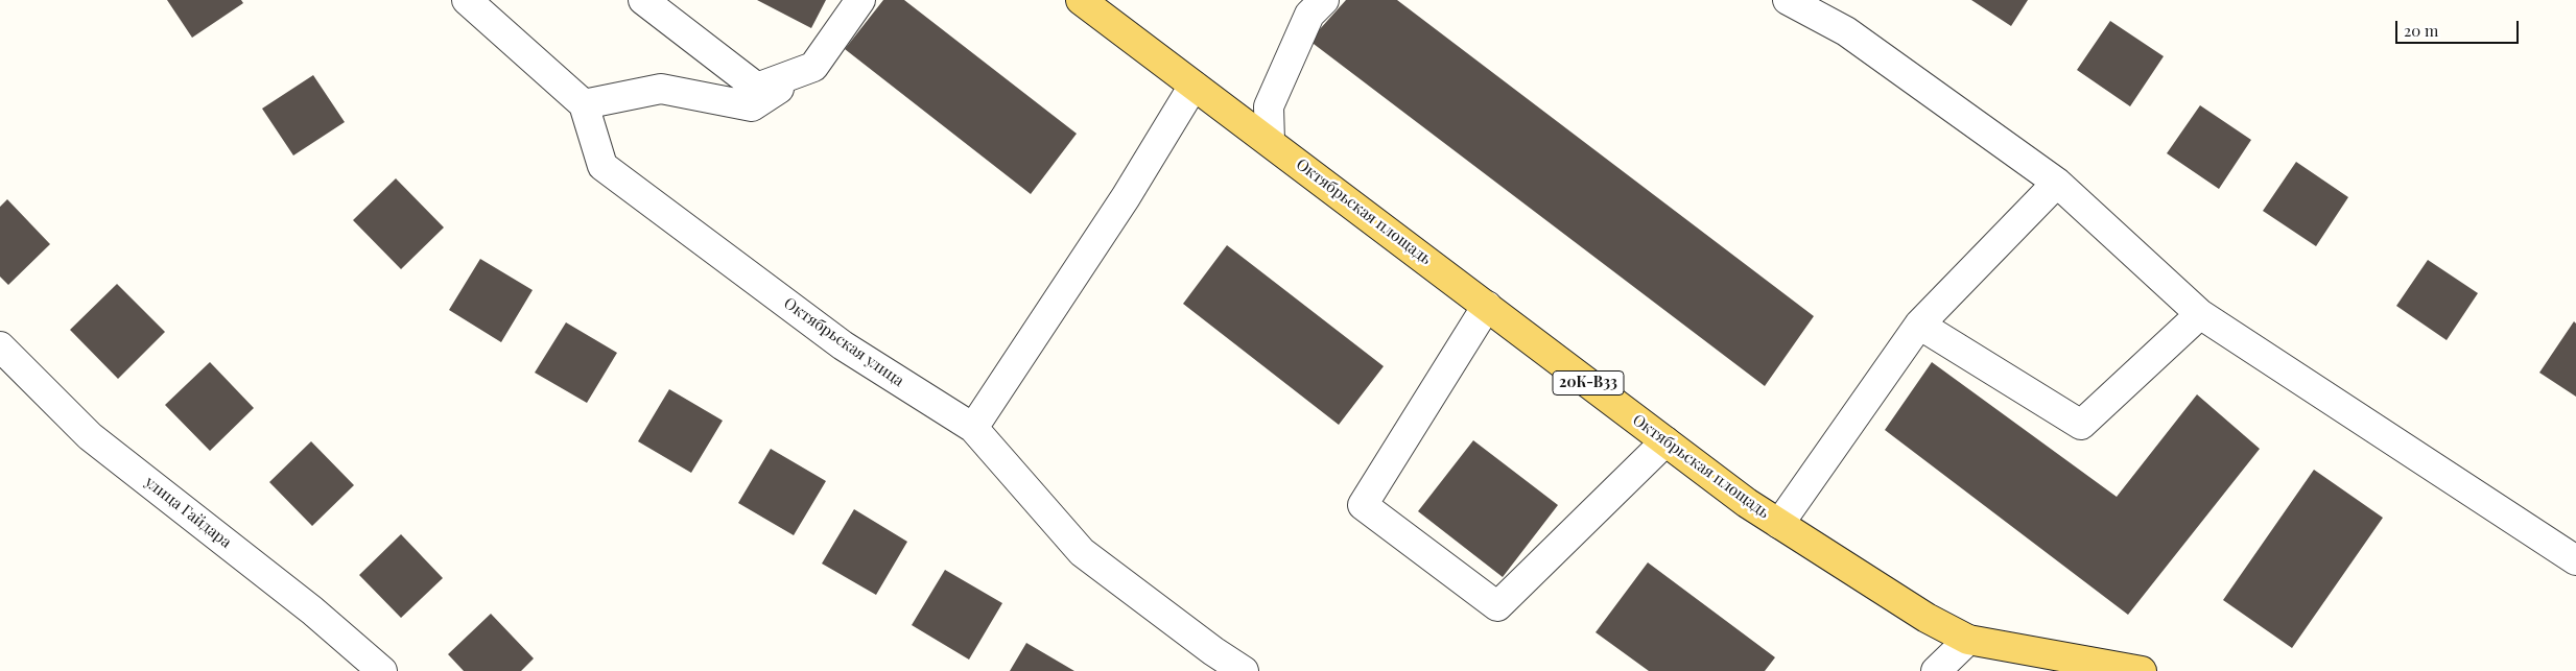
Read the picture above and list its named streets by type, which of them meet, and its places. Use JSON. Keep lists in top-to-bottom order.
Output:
{
  "streets": {
    "main road": ["Октябрьская площадь", "20К-В33"],
    "street": ["Октябрьская улица", "улица Гайдара"]
  },
  "scale_bar": "20 m"
}
